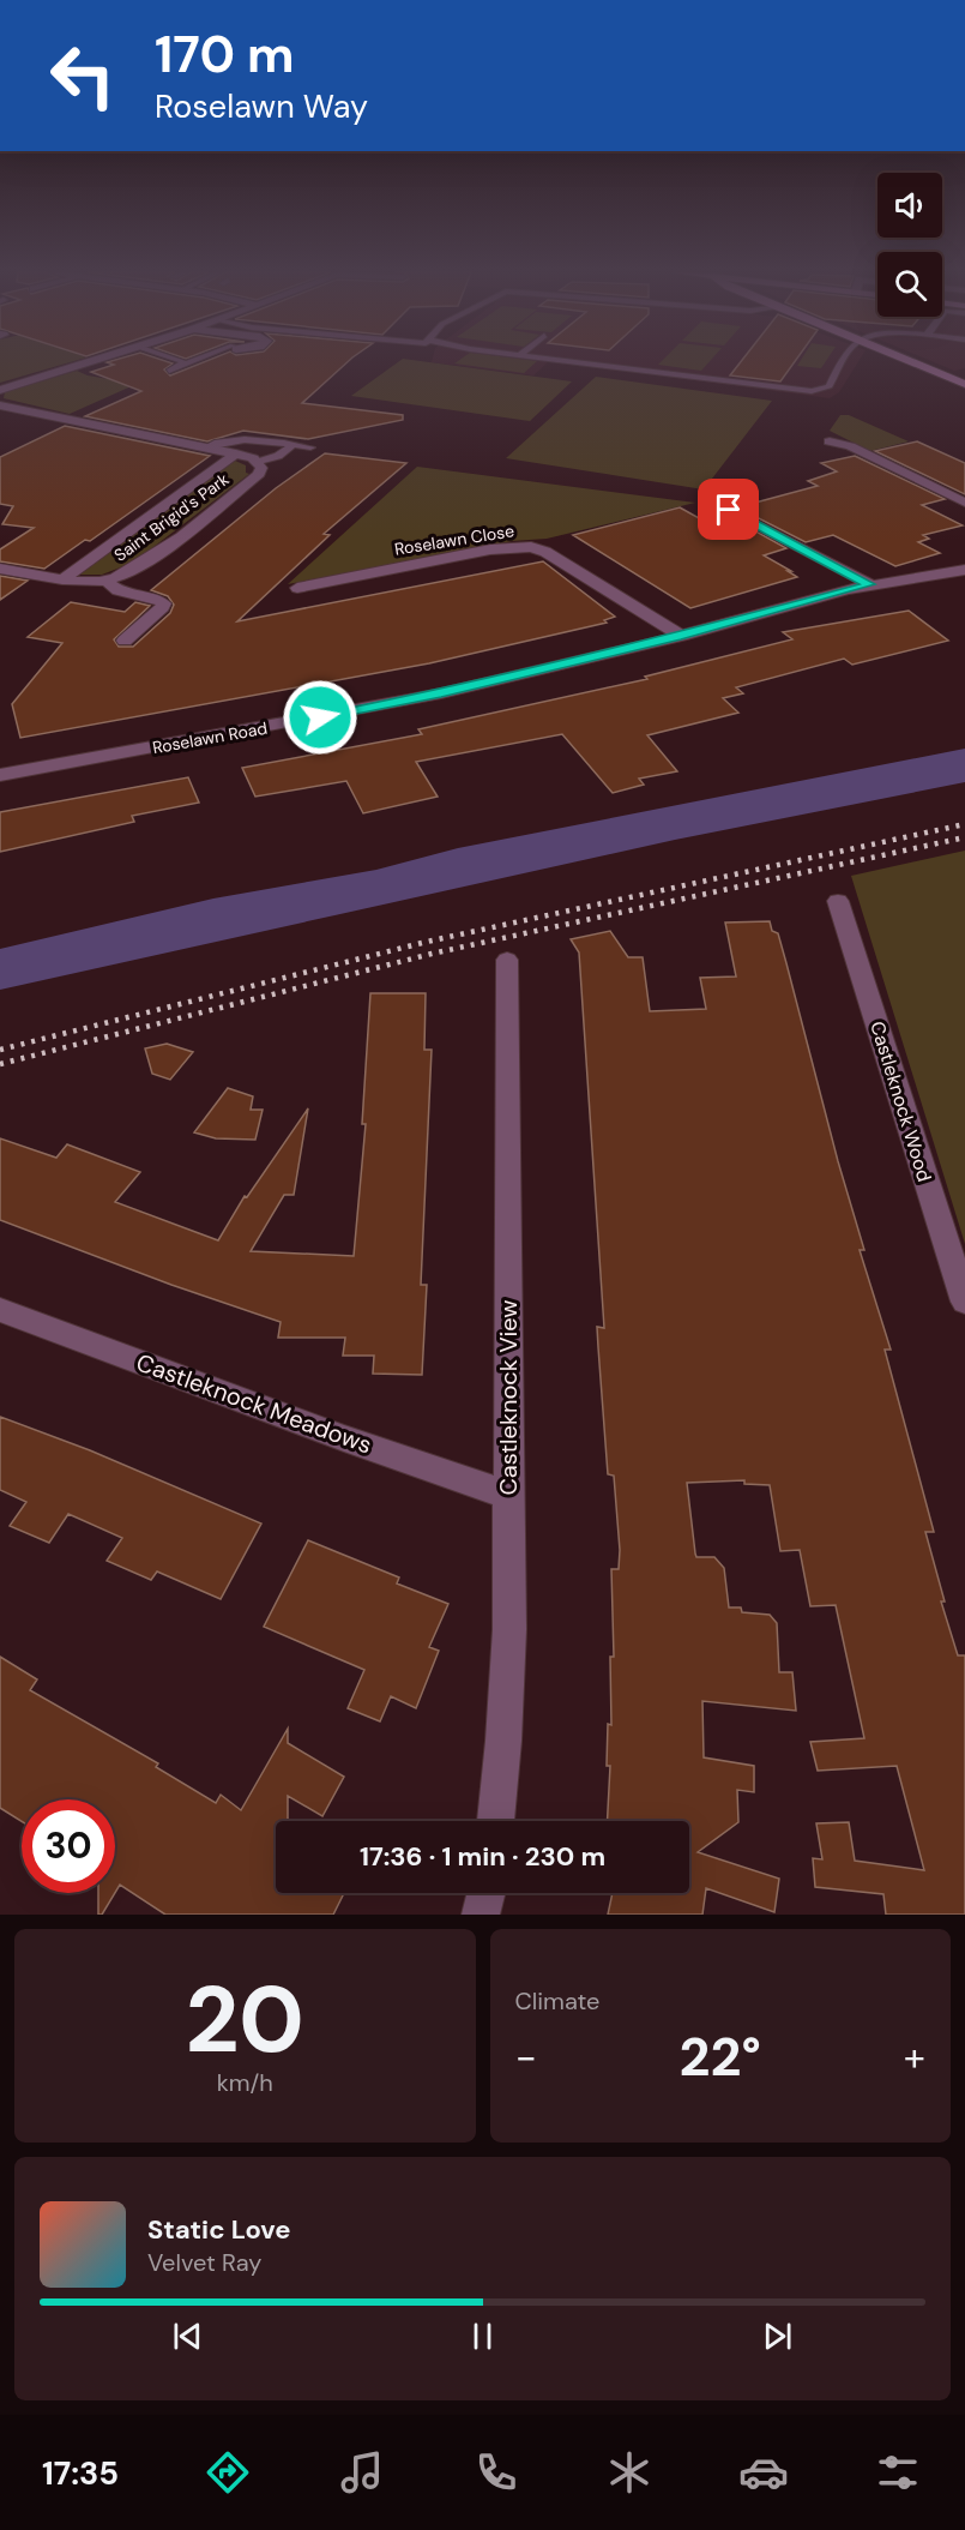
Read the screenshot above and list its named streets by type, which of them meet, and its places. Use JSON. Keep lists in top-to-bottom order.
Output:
{
  "streets": {
    "street": [
      "Saint Brigid's Park",
      "Roselawn Close",
      "Roselawn Road",
      "Castleknock Wood",
      "Castleknock View",
      "Castleknock Meadows"
    ]
  },
  "crossings": [
    ["Roselawn Close", "Roselawn Road"],
    ["Castleknock View", "Castleknock Meadows"]
  ],
  "page": {
    "turn": ["170 m", "Roselawn Way"],
    "limit": "30",
    "trip": "17:36 · 1 min · 230 m",
    "tile": [
      ["20", "km/h"],
      "Climate"
    ],
    "heat": ["−", "22°", "+"],
    "song": ["Static Love", "Velvet Ray"],
    "tabs": "17:35"
  }
}
